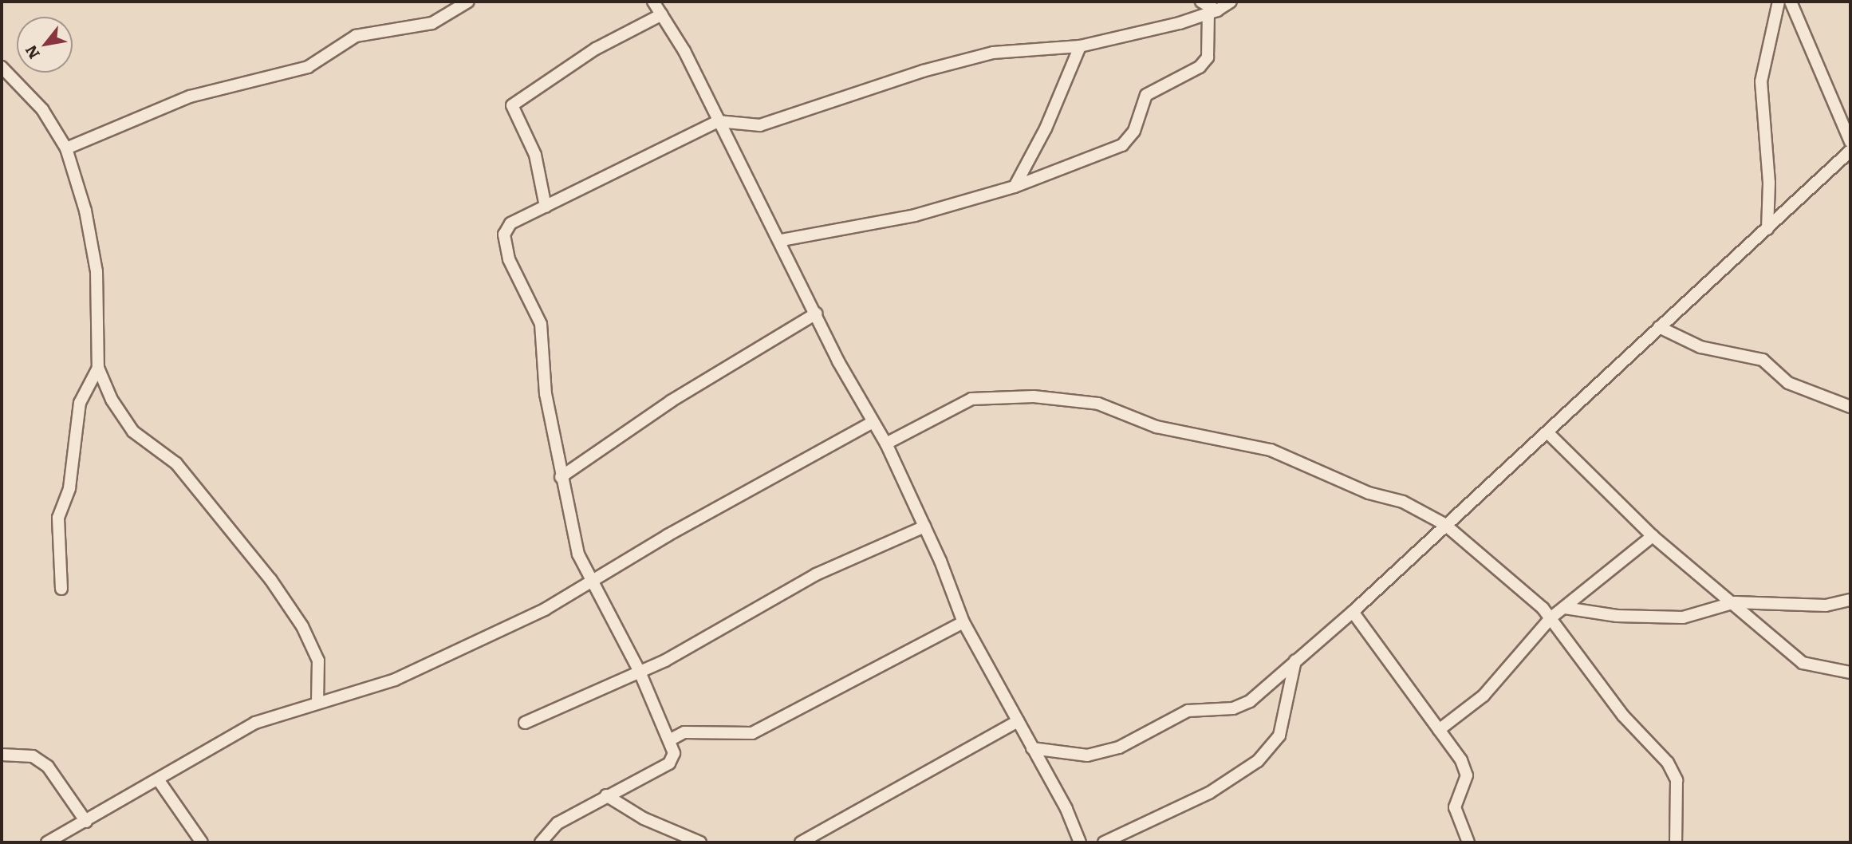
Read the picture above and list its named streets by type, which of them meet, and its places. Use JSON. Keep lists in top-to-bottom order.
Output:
{
  "north": "bottom left"
}
